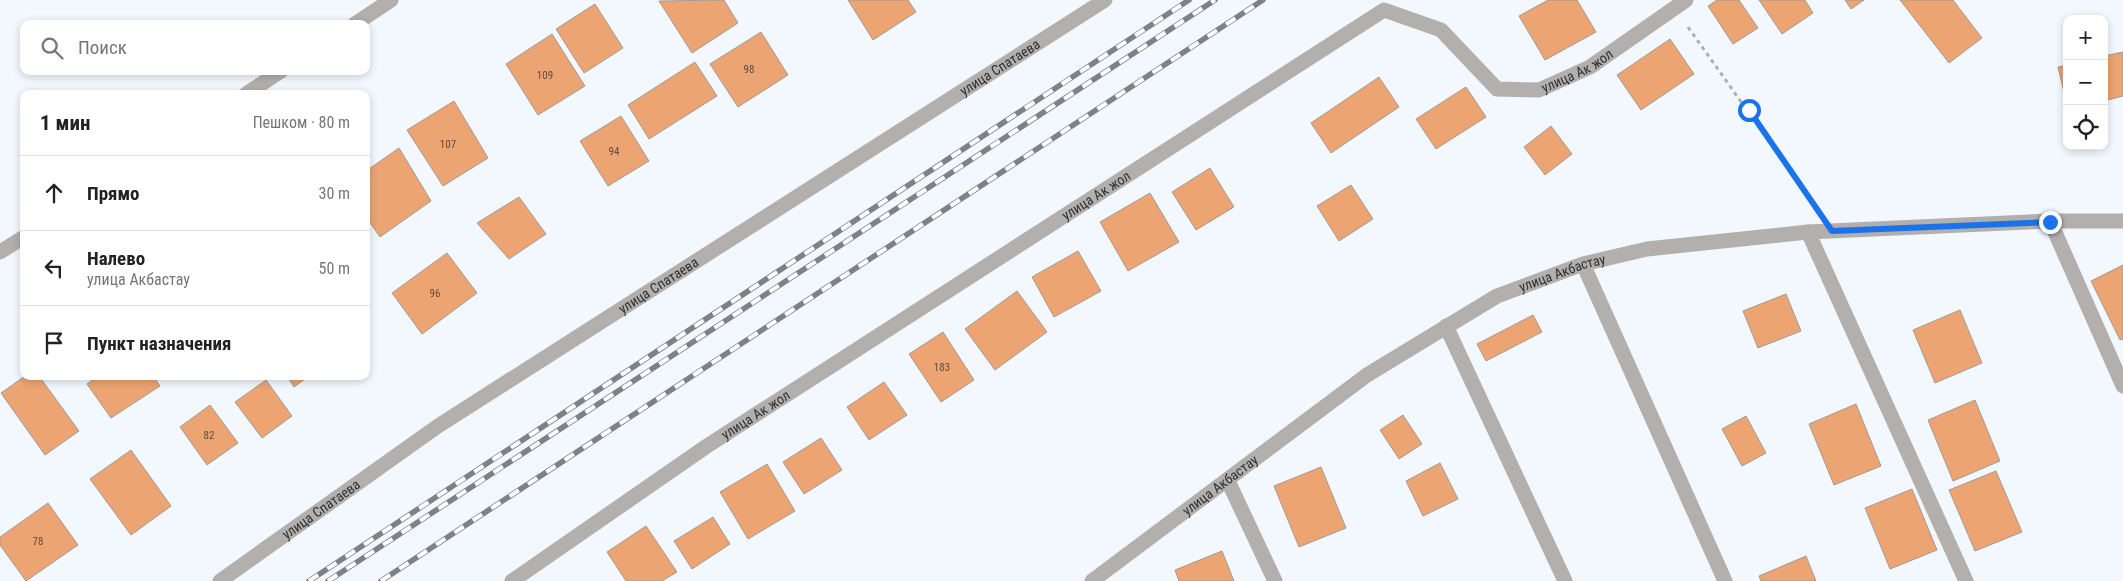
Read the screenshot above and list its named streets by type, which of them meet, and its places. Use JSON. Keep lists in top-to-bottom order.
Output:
{
  "streets": {
    "street": ["улица Спатаева", "улица Ак жол", "улица Акбастау"]
  },
  "house_numbers": [
    "98",
    "109",
    "107",
    "94",
    "96",
    "183",
    "82",
    "78"
  ],
  "page": {
    "map_buttons": ["+", "−"],
    "search": "Поиск",
    "heading": ["1 мин", "Пешком · 80 m"],
    "list": [
      ["Прямо", "30 m"],
      ["Налево", "улица Акбастау", "50 m"],
      "Пункт назначения"
    ]
  }
}
